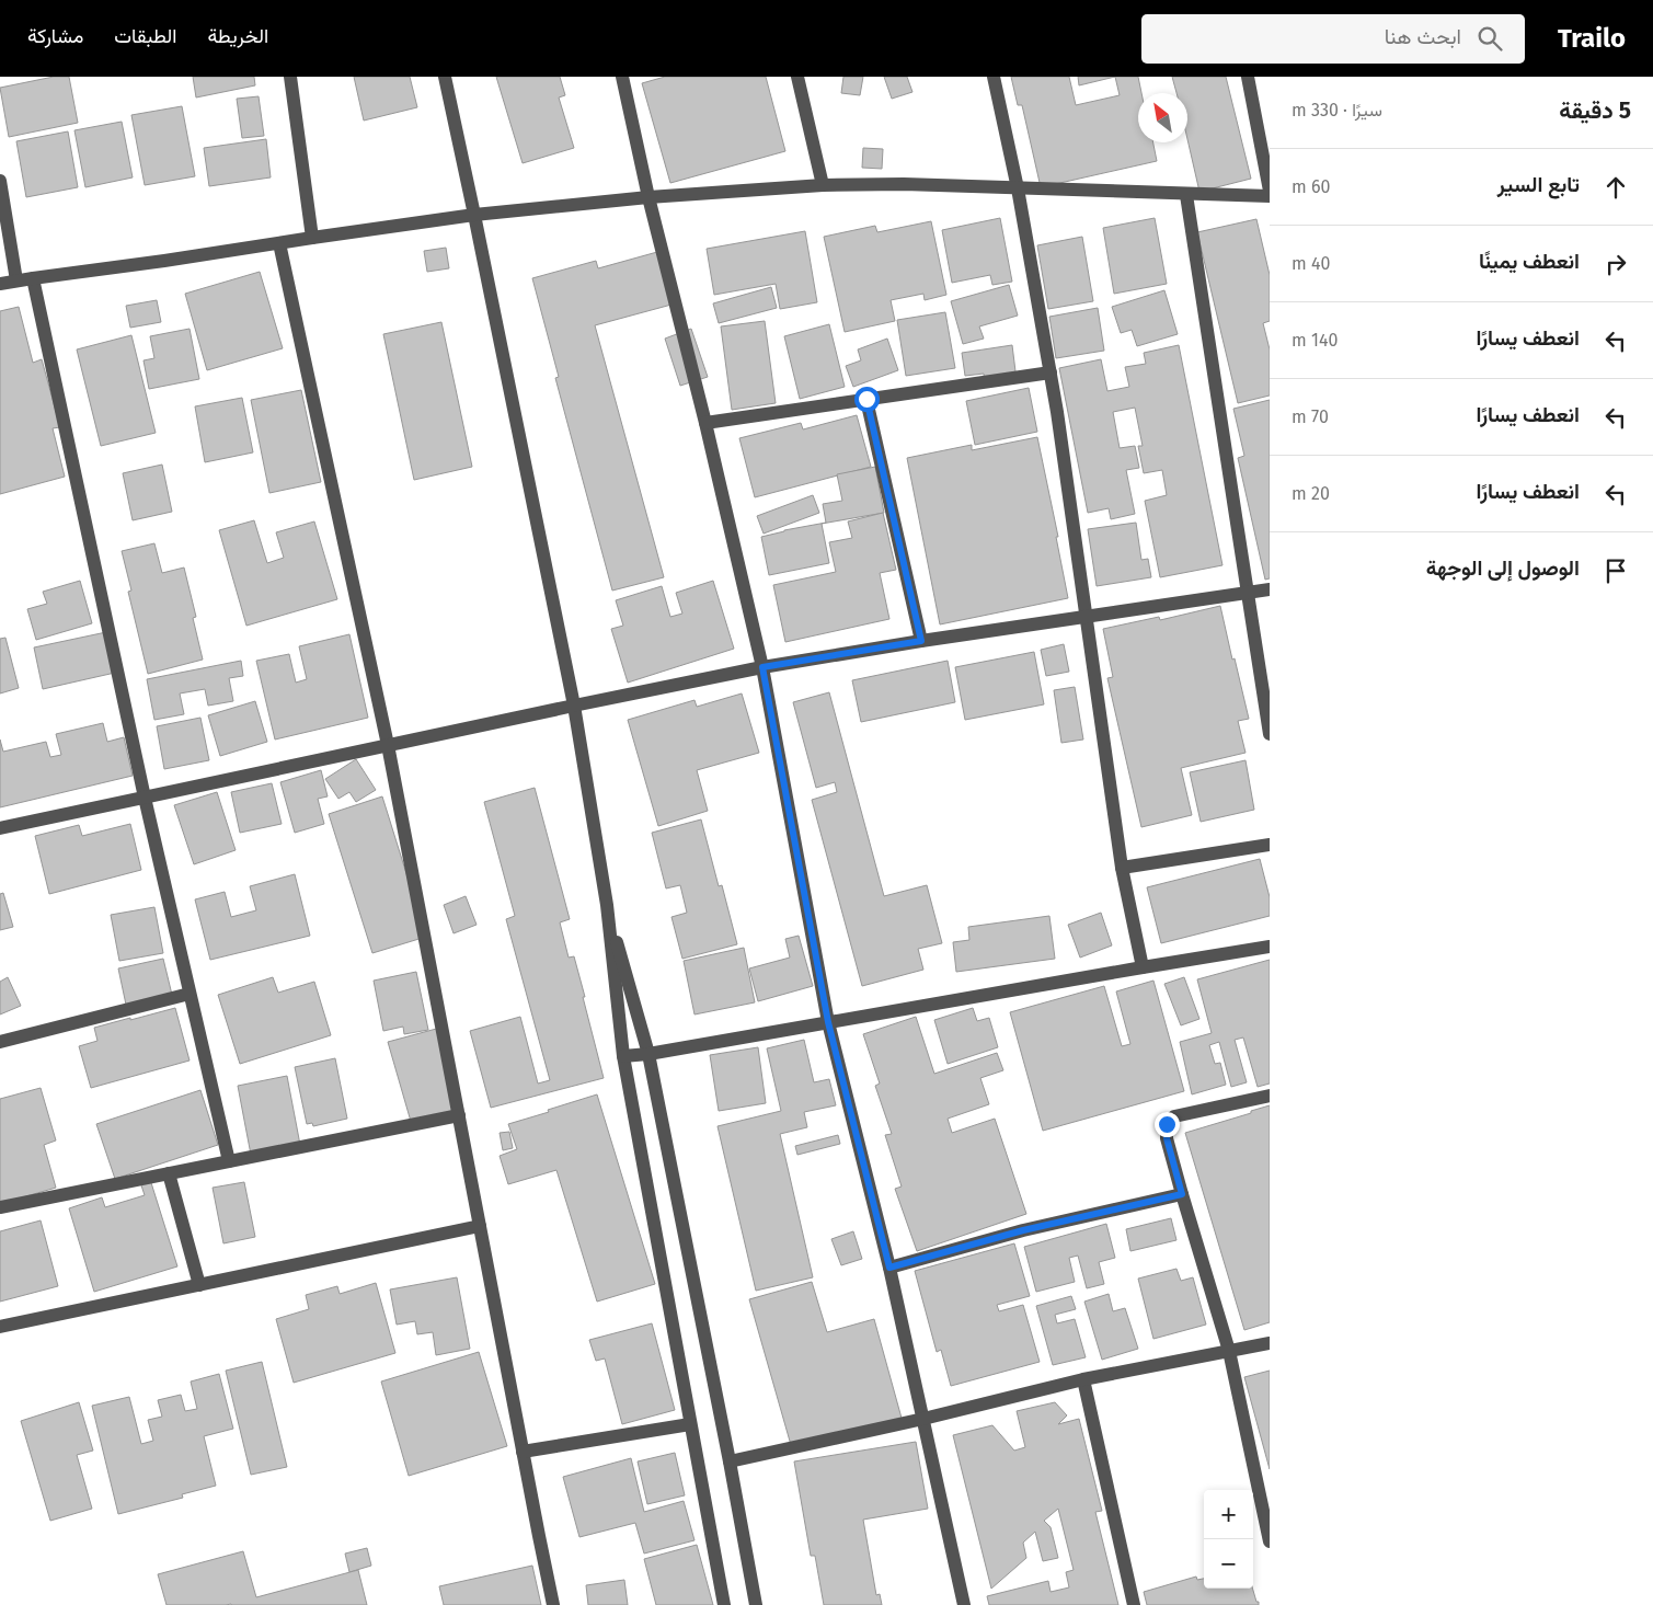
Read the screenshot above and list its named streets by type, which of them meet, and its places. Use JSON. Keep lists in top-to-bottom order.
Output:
{
  "north": "top left",
  "page": {
    "header": "Trailo",
    "search": "ابحث هنا",
    "nav": ["الخريطة", "الطبقات", "مشاركة"],
    "heading": ["5 دقيقة", "سيرًا · 330 m"],
    "list": [
      ["تابع السير", "60 m"],
      ["انعطف يمينًا", "40 m"],
      ["انعطف يسارًا", "140 m"],
      ["انعطف يسارًا", "70 m"],
      ["انعطف يسارًا", "20 m"],
      "الوصول إلى الوجهة"
    ],
    "map_buttons": ["+", "−"]
  }
}
